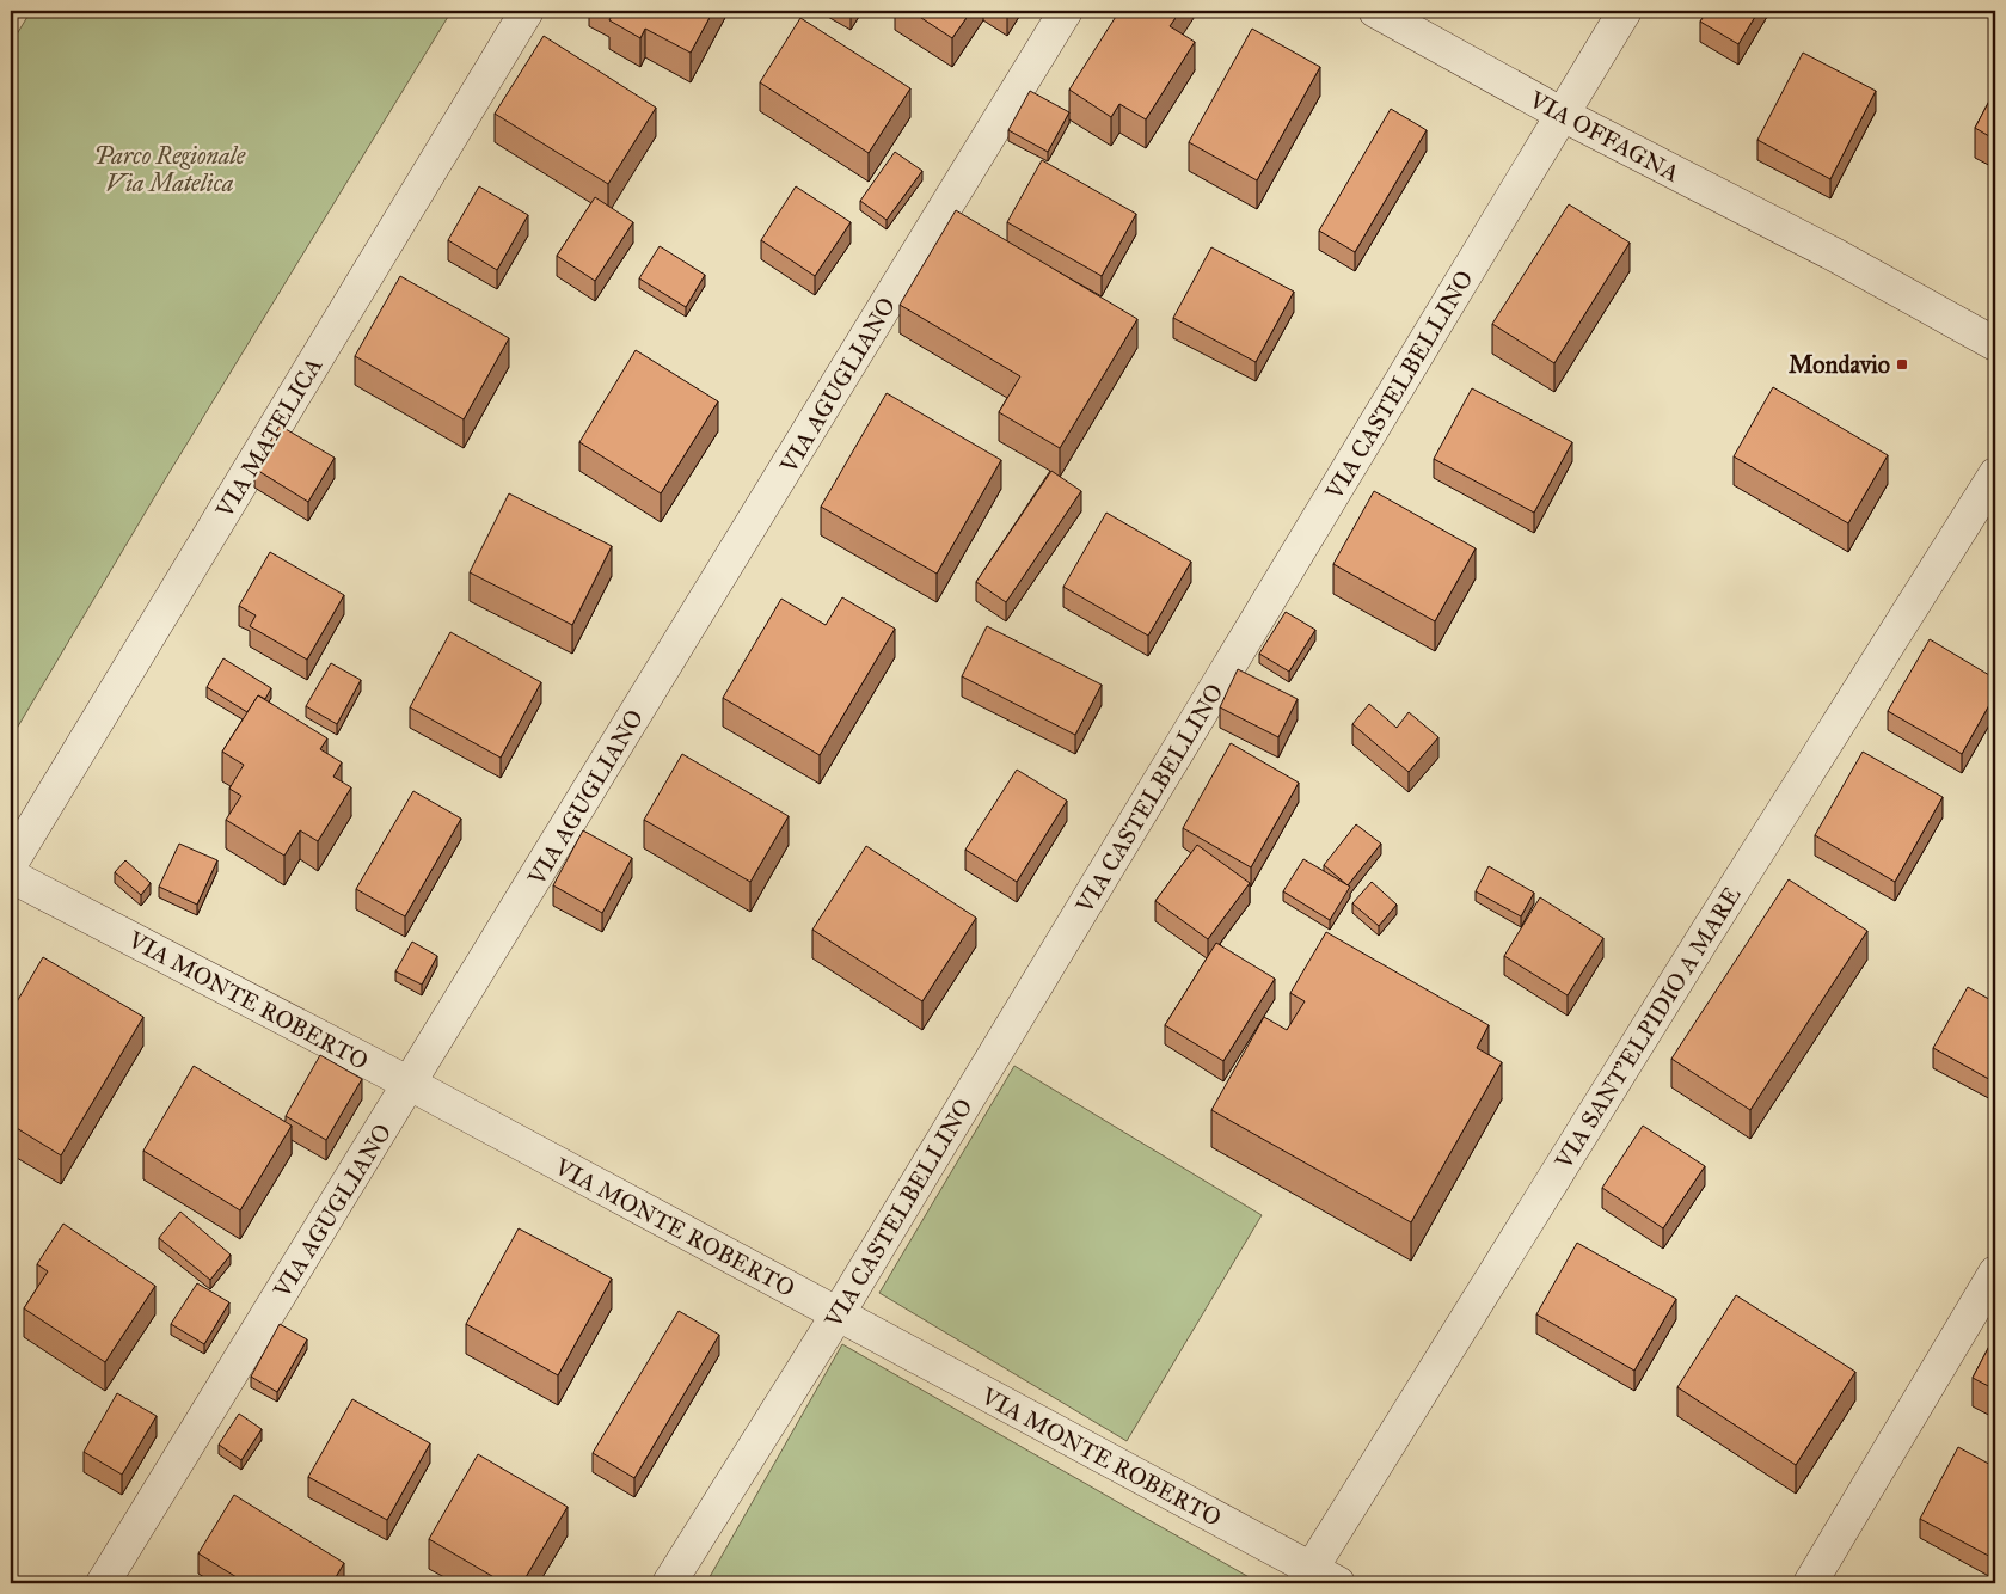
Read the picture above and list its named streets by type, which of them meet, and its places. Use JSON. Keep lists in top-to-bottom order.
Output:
{
  "streets": {
    "street": [
      "VIA OFFAGNA",
      "VIA AGUGLIANO",
      "VIA CASTELBELLINO",
      "VIA MATELICA",
      "VIA MONTE ROBERTO",
      "VIA SANT'ELPIDIO A MARE"
    ]
  },
  "crossings": [
    ["VIA OFFAGNA", "VIA CASTELBELLINO"],
    ["VIA AGUGLIANO", "VIA MONTE ROBERTO"],
    ["VIA CASTELBELLINO", "VIA MONTE ROBERTO"],
    ["VIA MONTE ROBERTO", "VIA SANT'ELPIDIO A MARE"]
  ],
  "parks": ["Parco Regionale Via Matelica"],
  "places": {
    "transit": ["Mondavio"]
  }
}
